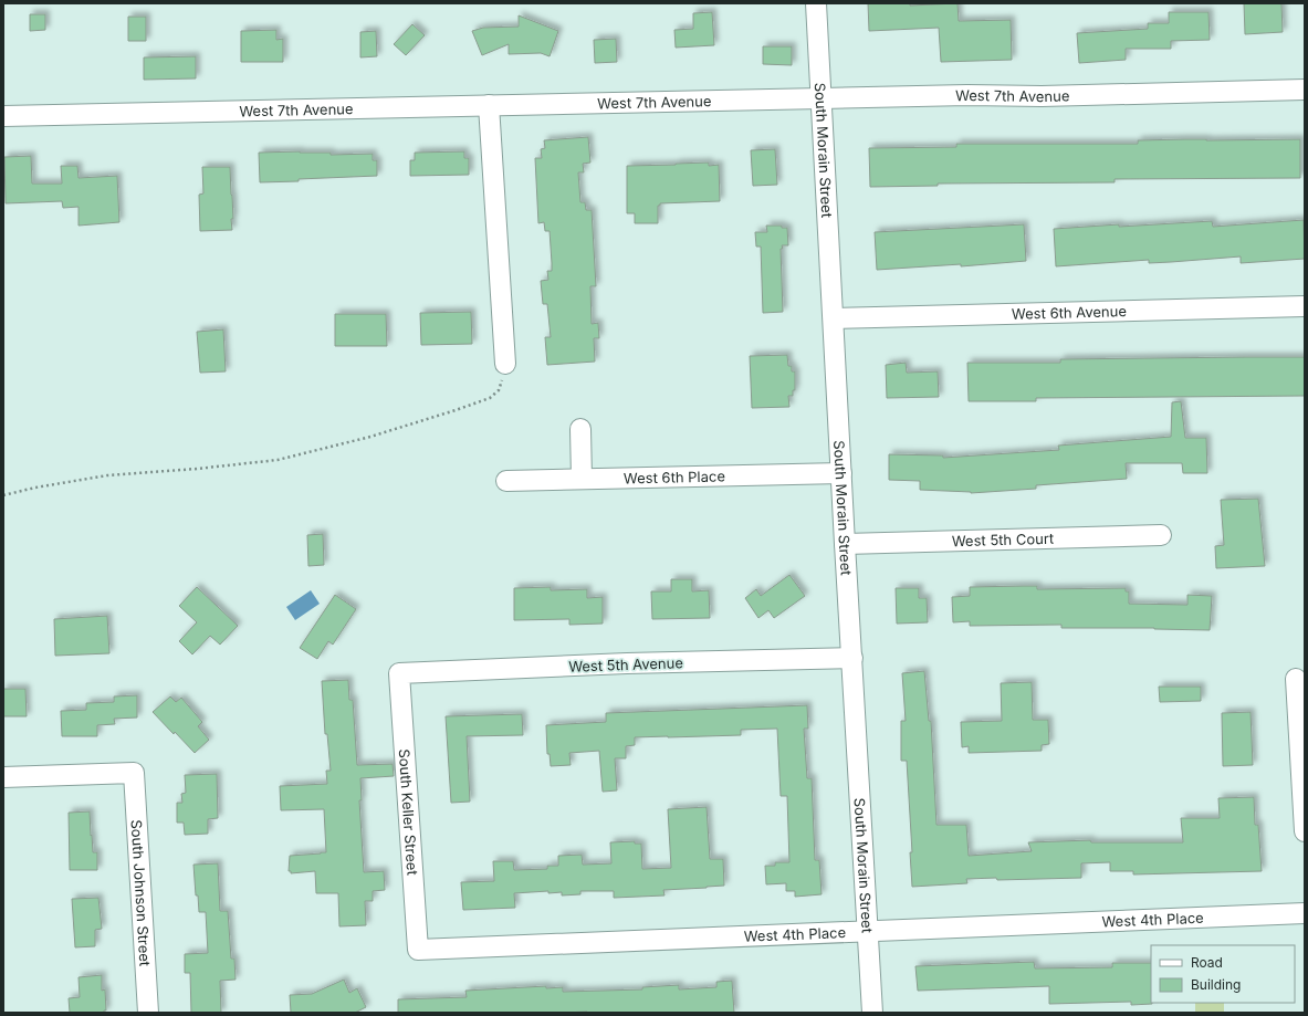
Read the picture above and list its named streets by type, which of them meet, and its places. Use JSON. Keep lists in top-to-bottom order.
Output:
{
  "streets": {
    "street": [
      "West 7th Avenue",
      "South Morain Street",
      "West 6th Avenue",
      "West 6th Place",
      "West 5th Court",
      "West 5th Avenue",
      "South Keller Street",
      "South Johnson Street",
      "West 4th Place"
    ]
  },
  "crossings": [
    ["West 7th Avenue", "South Morain Street"],
    ["South Morain Street", "West 6th Avenue"],
    ["South Morain Street", "West 6th Place"],
    ["South Morain Street", "West 5th Court"],
    ["South Morain Street", "West 5th Avenue"],
    ["South Morain Street", "West 4th Place"],
    ["West 5th Avenue", "South Keller Street"],
    ["South Keller Street", "West 4th Place"]
  ],
  "legend": ["Road", "Building"]
}
